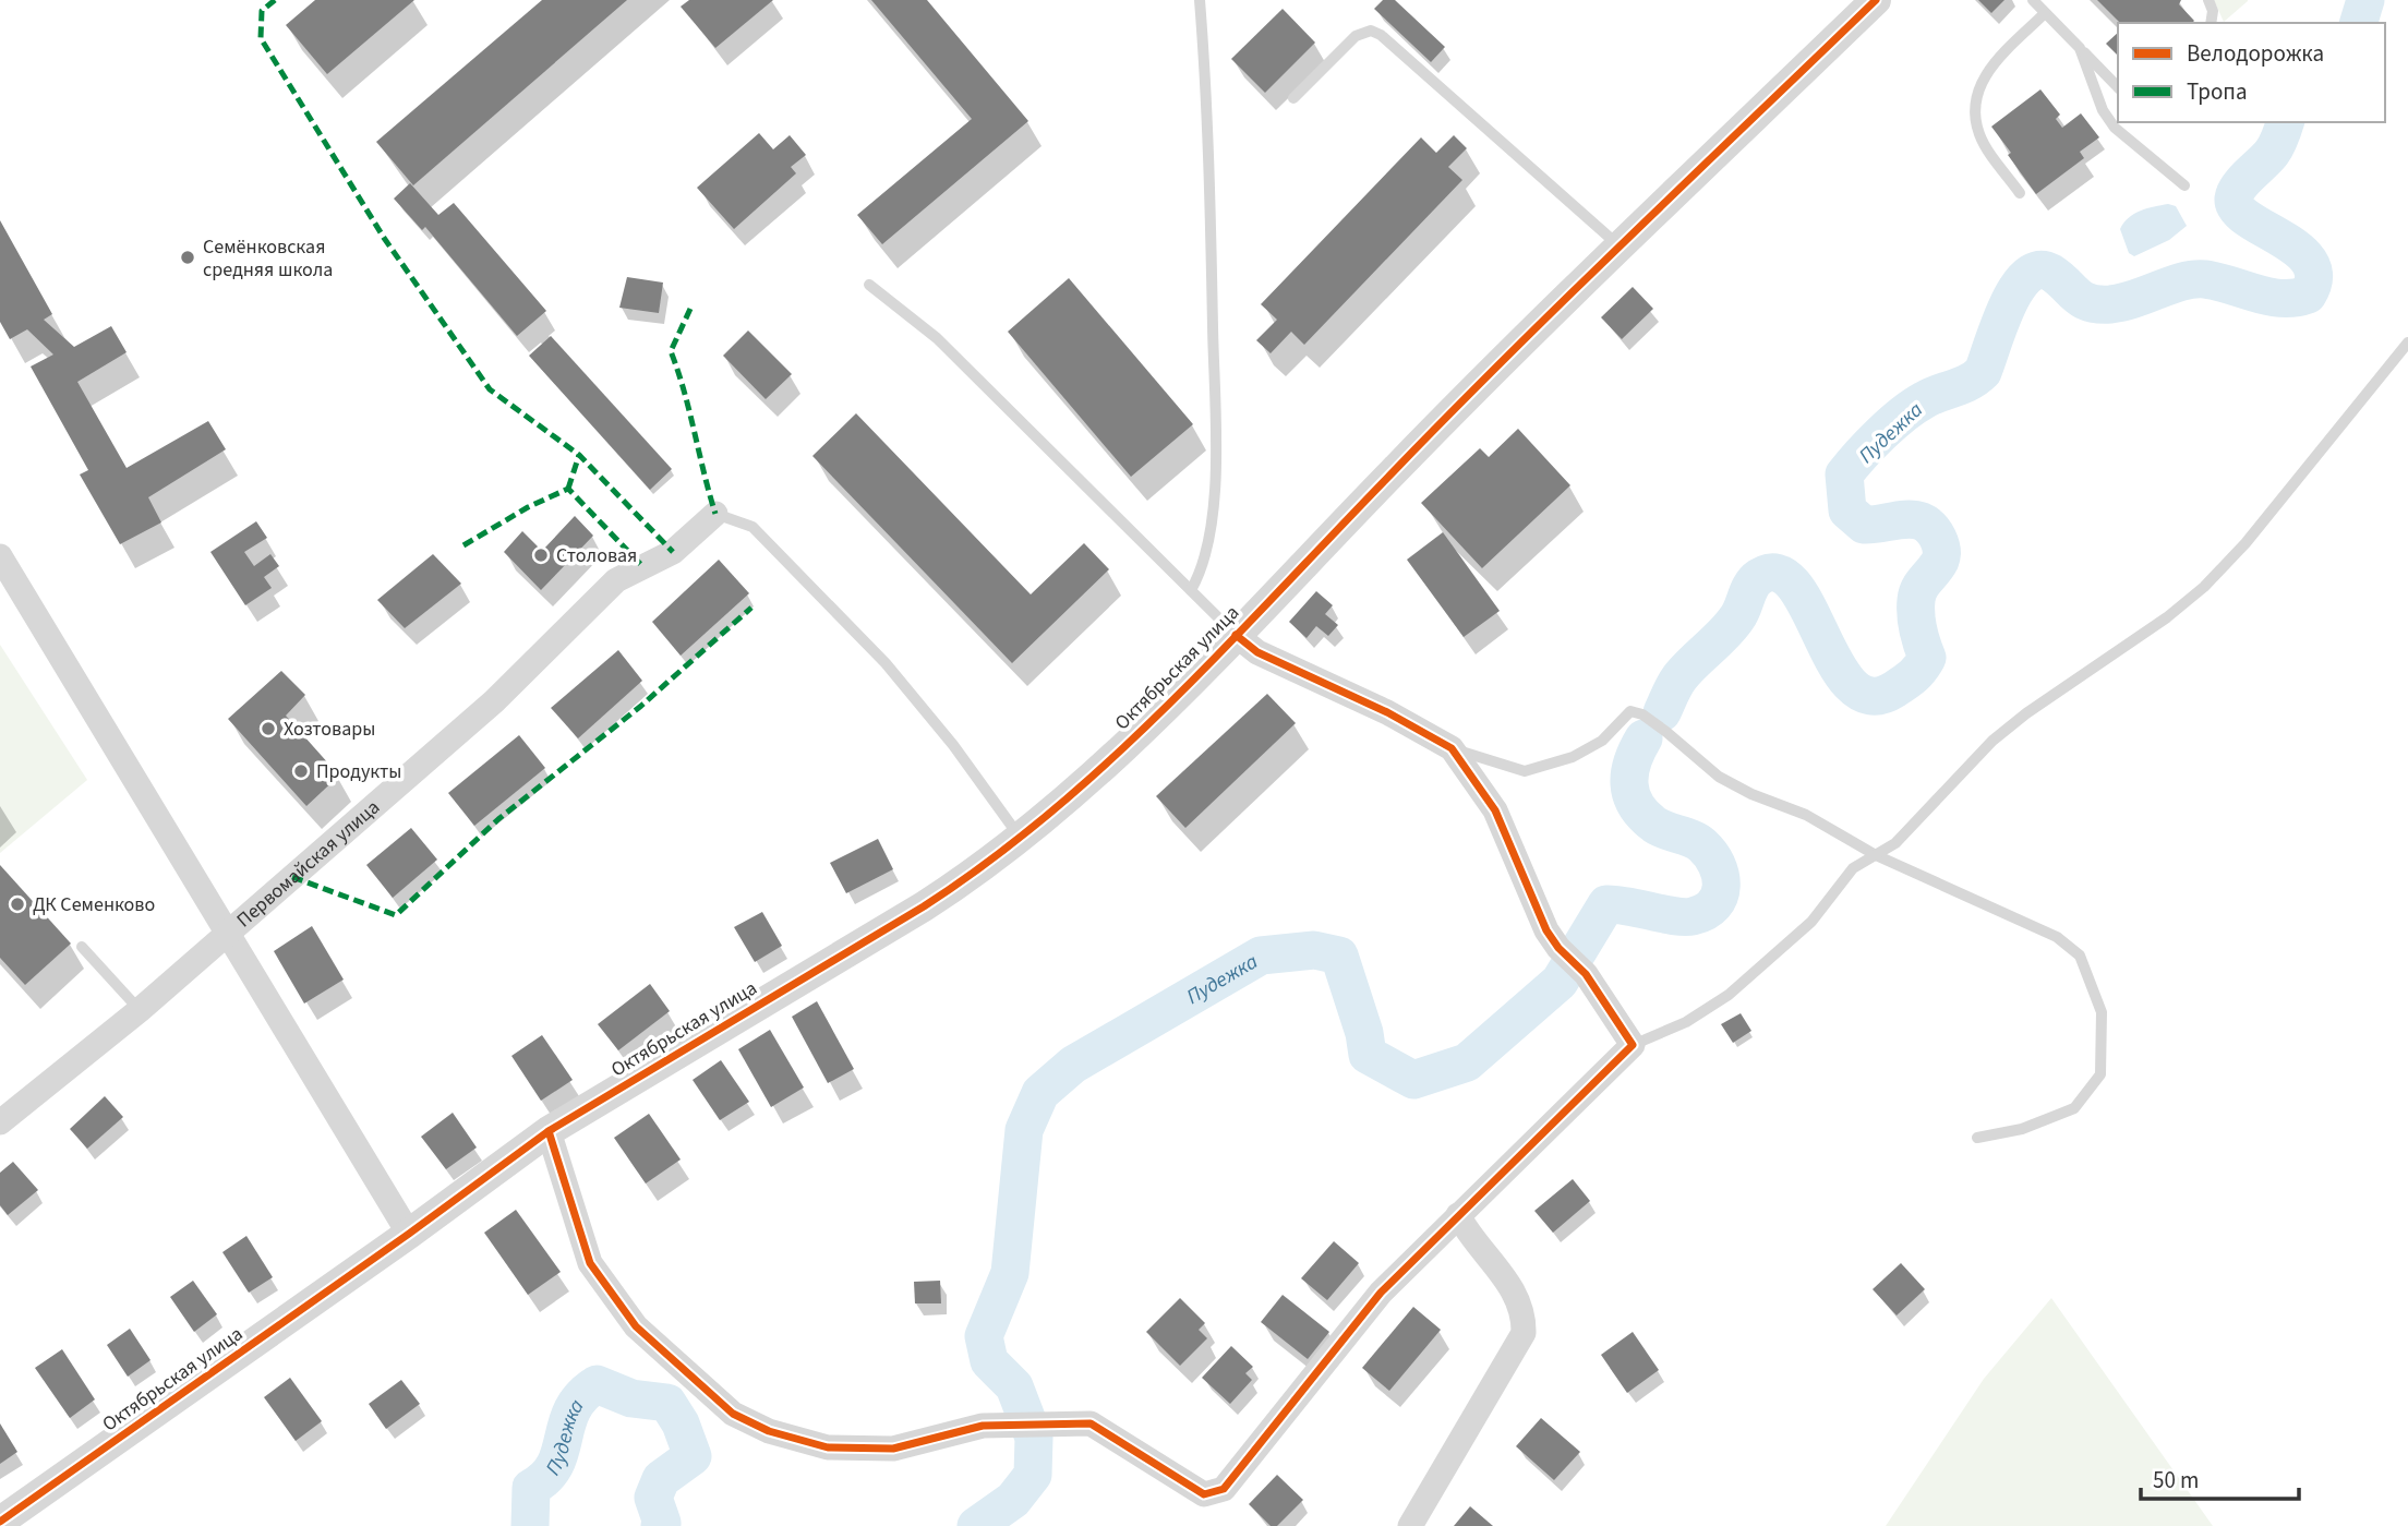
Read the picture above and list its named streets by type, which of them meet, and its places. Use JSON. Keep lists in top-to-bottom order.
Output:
{
  "streets": {
    "street": ["Октябрьская улица", "Первомайская улица"]
  },
  "water": ["Пудежка"],
  "places": [
    "Семёнковская средняя школа",
    "Столовая",
    "Хозтовары",
    "Продукты",
    "ДК Семенково"
  ],
  "legend": ["Велодорожка", "Тропа"],
  "scale_bar": "50 m"
}
